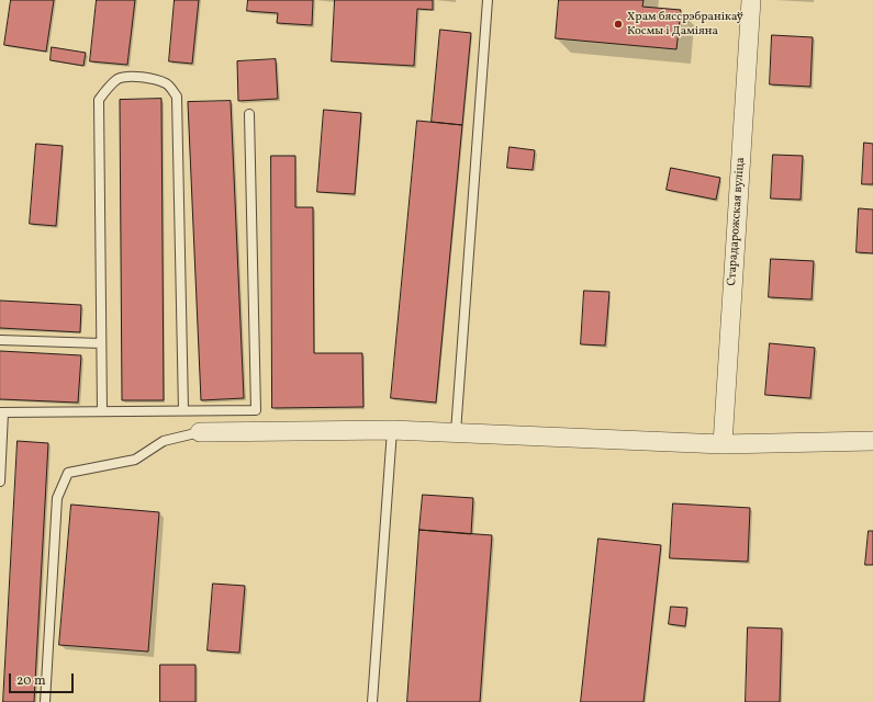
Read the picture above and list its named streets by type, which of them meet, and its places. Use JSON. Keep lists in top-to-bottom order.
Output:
{
  "streets": {
    "street": ["Старадарожская вуліца"]
  },
  "places": ["Храм бяссрэбранікаў Космы і Даміяна"],
  "scale_bar": "20 m"
}
